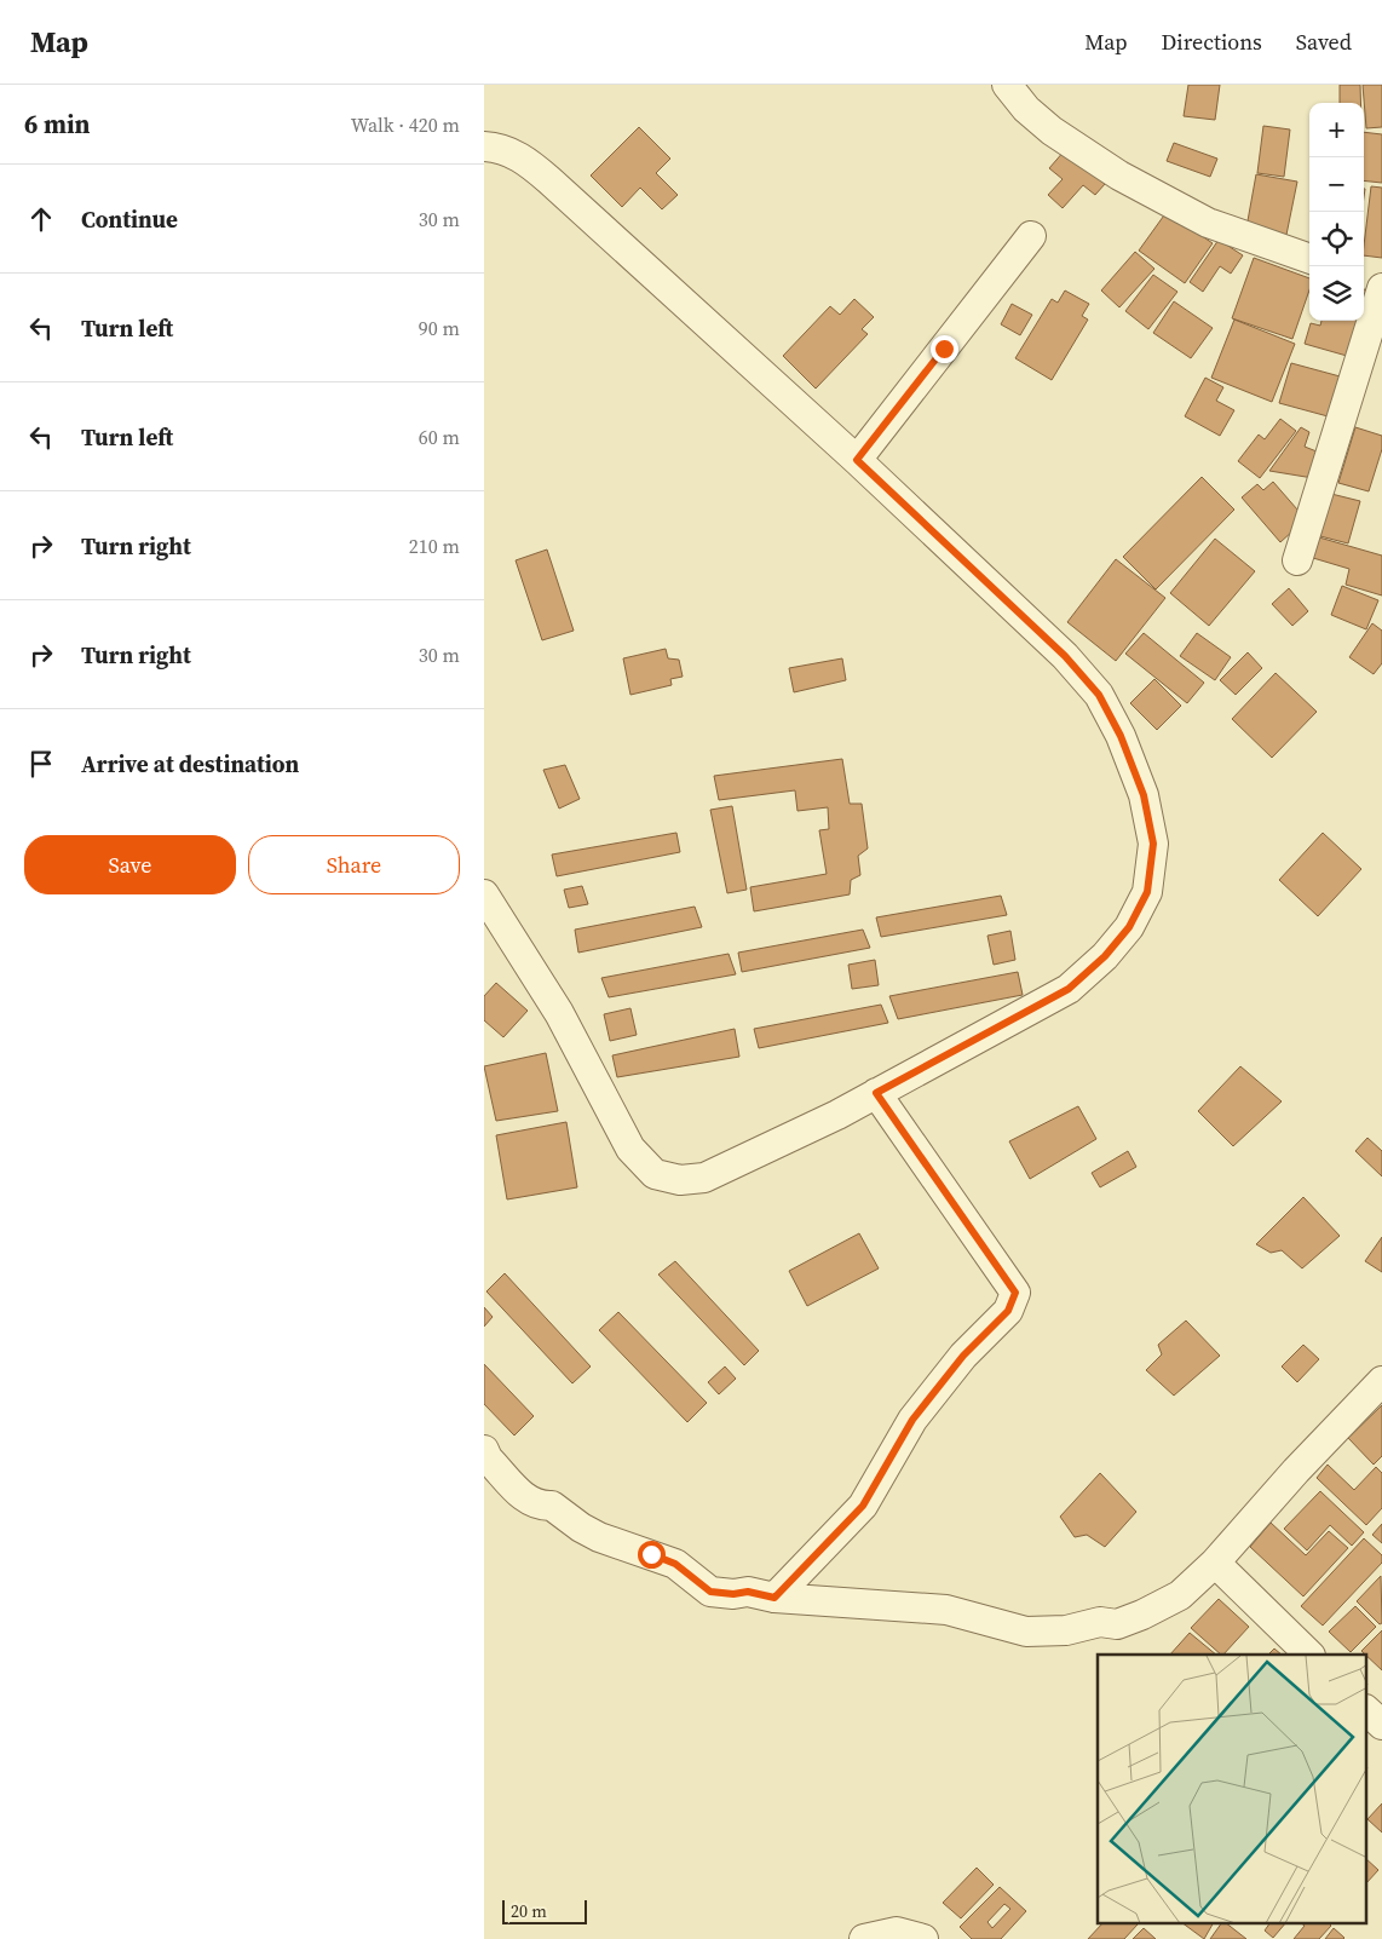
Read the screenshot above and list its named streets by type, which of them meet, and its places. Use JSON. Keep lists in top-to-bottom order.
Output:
{
  "scale_bar": "20 m",
  "page": {
    "header": "Map",
    "nav": ["Map", "Directions", "Saved"],
    "heading": ["6 min", "Walk · 420 m"],
    "map_buttons": ["+", "−"],
    "list": [
      ["Continue", "30 m"],
      ["Turn left", "90 m"],
      ["Turn left", "60 m"],
      ["Turn right", "210 m"],
      ["Turn right", "30 m"],
      "Arrive at destination"
    ],
    "buttons": ["Save", "Share"],
    "scale": "20 m"
  }
}
